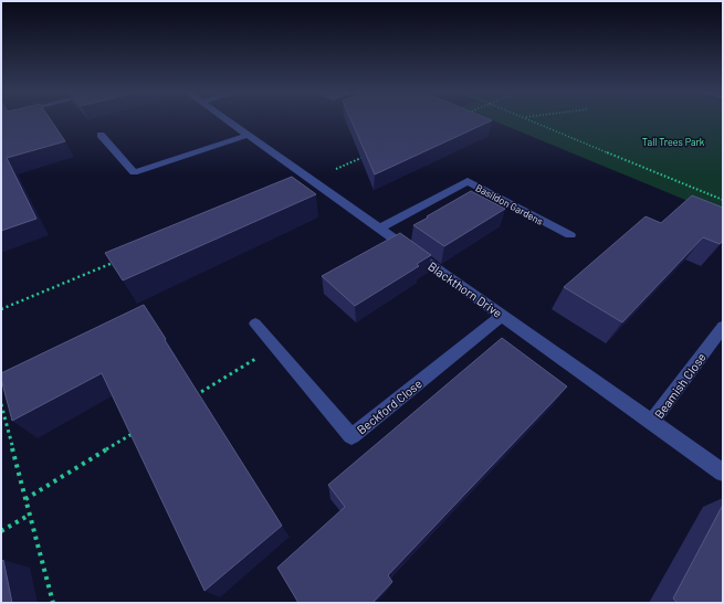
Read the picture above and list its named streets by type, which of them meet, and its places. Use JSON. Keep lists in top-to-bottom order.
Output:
{
  "streets": {
    "street": [
      "Basildon Gardens",
      "Blackthorn Drive",
      "Beamish Close",
      "Beckford Close"
    ]
  },
  "crossings": [
    ["Basildon Gardens", "Blackthorn Drive"],
    ["Blackthorn Drive", "Beamish Close"],
    ["Blackthorn Drive", "Beckford Close"]
  ],
  "parks": ["Tall Trees Park"]
}
